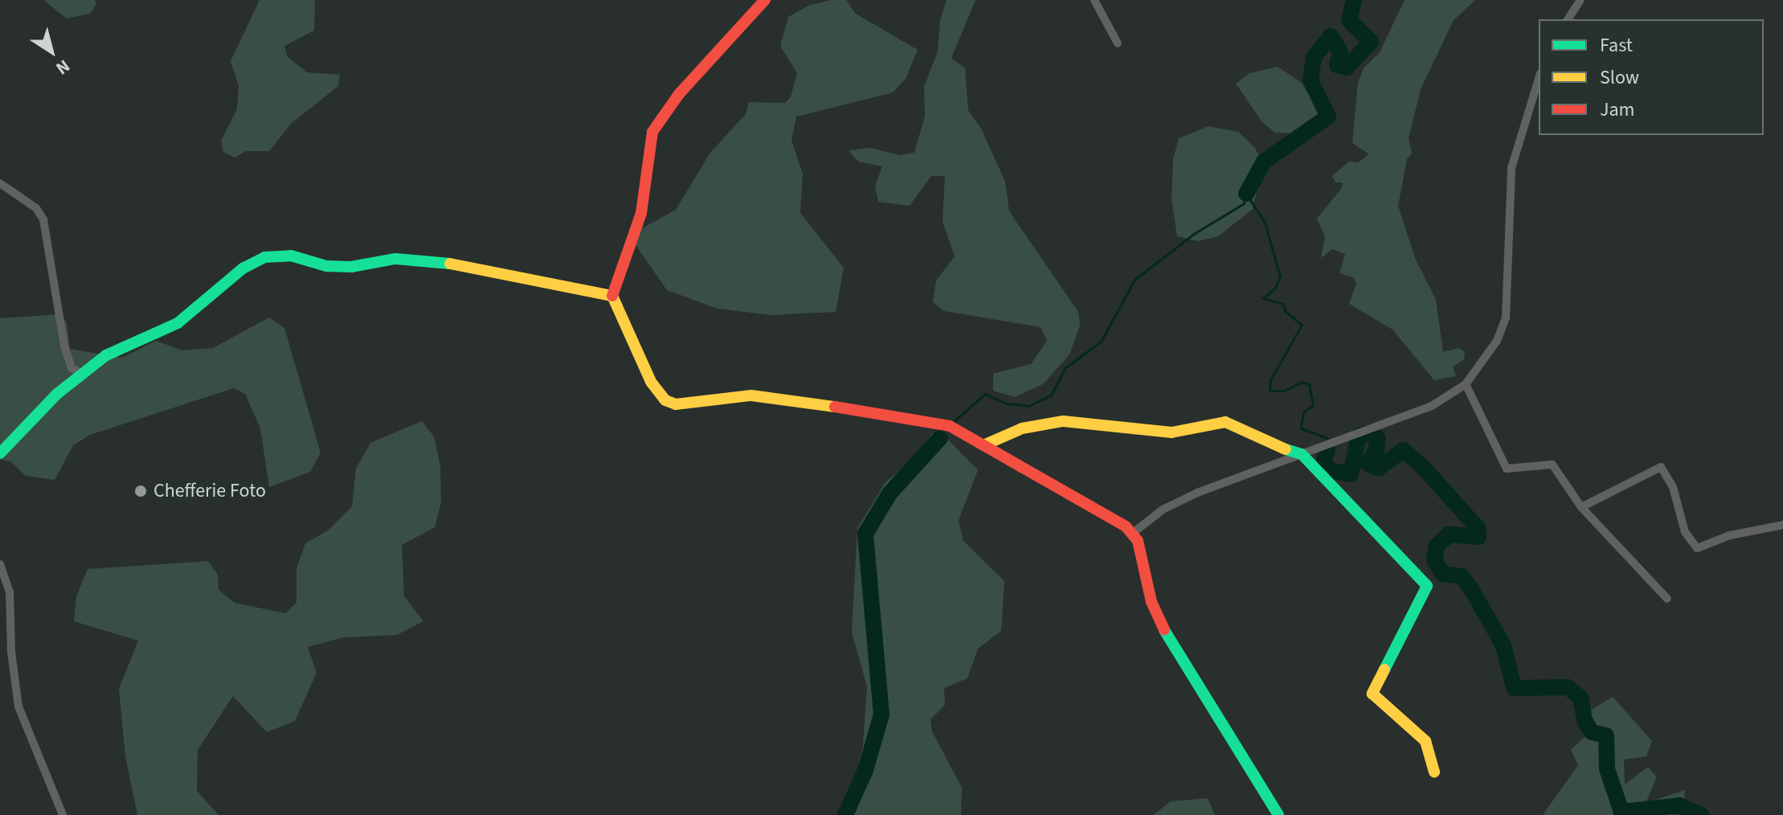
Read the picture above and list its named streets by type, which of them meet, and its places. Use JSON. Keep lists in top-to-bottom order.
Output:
{
  "places": ["Chefferie Foto"],
  "legend": ["Fast", "Slow", "Jam"],
  "north": "bottom right"
}
